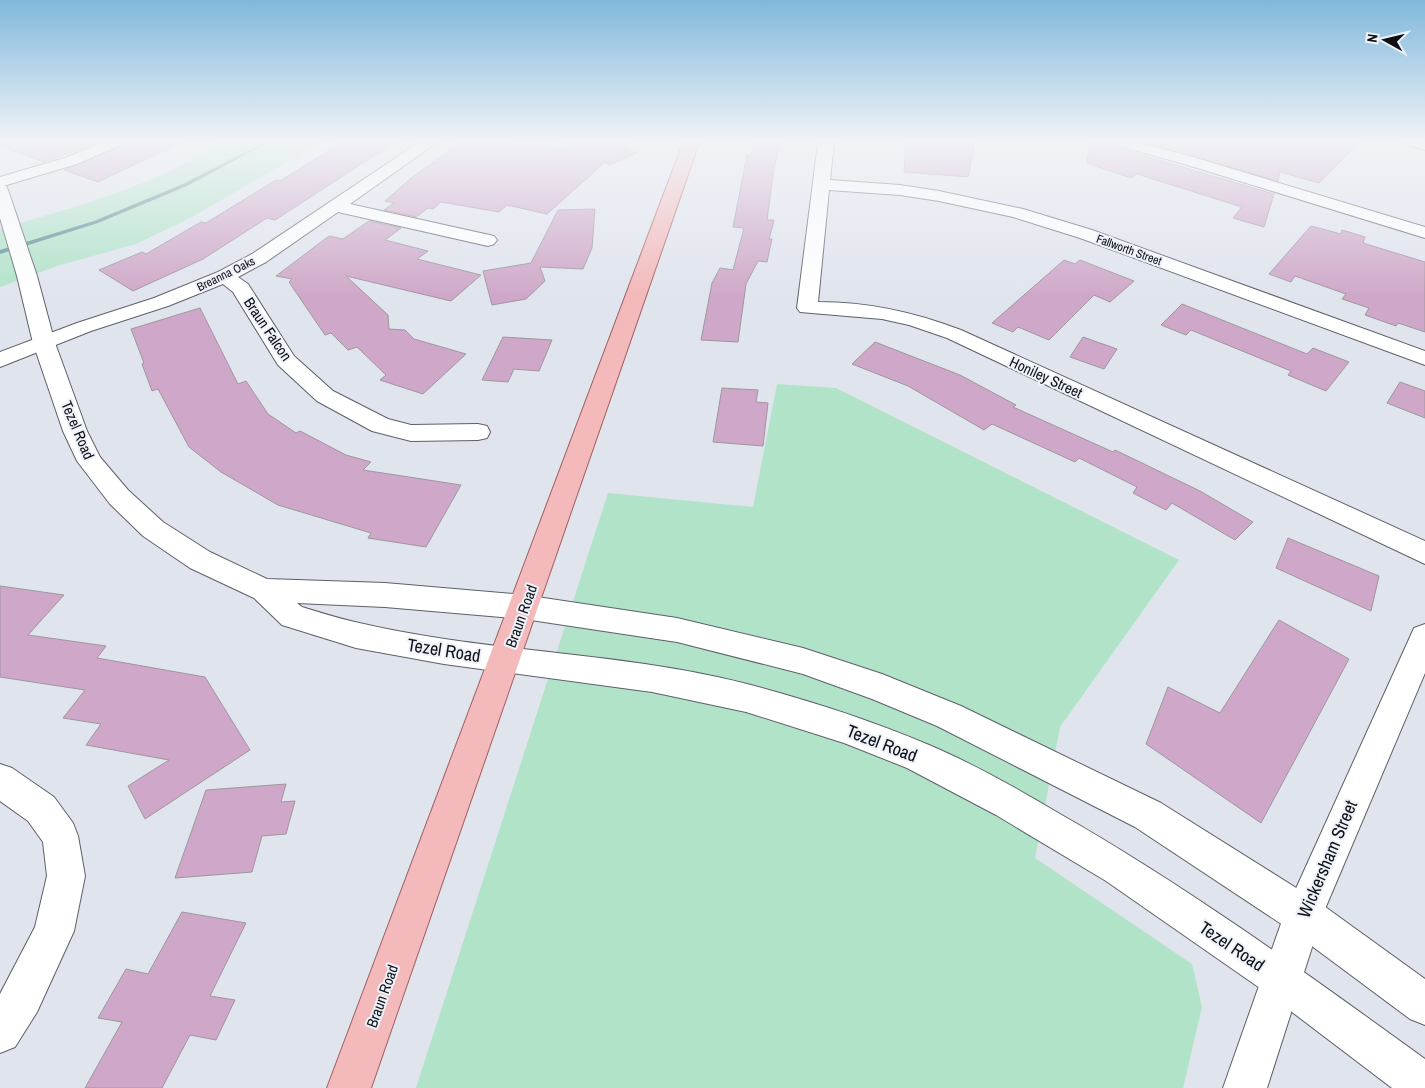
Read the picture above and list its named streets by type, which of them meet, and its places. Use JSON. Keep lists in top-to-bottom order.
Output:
{
  "streets": {
    "main road": ["Braun Road"],
    "street": [
      "Fallworth Street",
      "Breanna Oaks",
      "Braun Falcon",
      "Honiley Street",
      "Tezel Road",
      "Wickersham Street"
    ]
  },
  "crossings": [
    ["Breanna Oaks", "Braun Falcon"],
    ["Breanna Oaks", "Tezel Road"],
    ["Tezel Road", "Braun Road"],
    ["Tezel Road", "Wickersham Street"]
  ],
  "north": "left"
}
